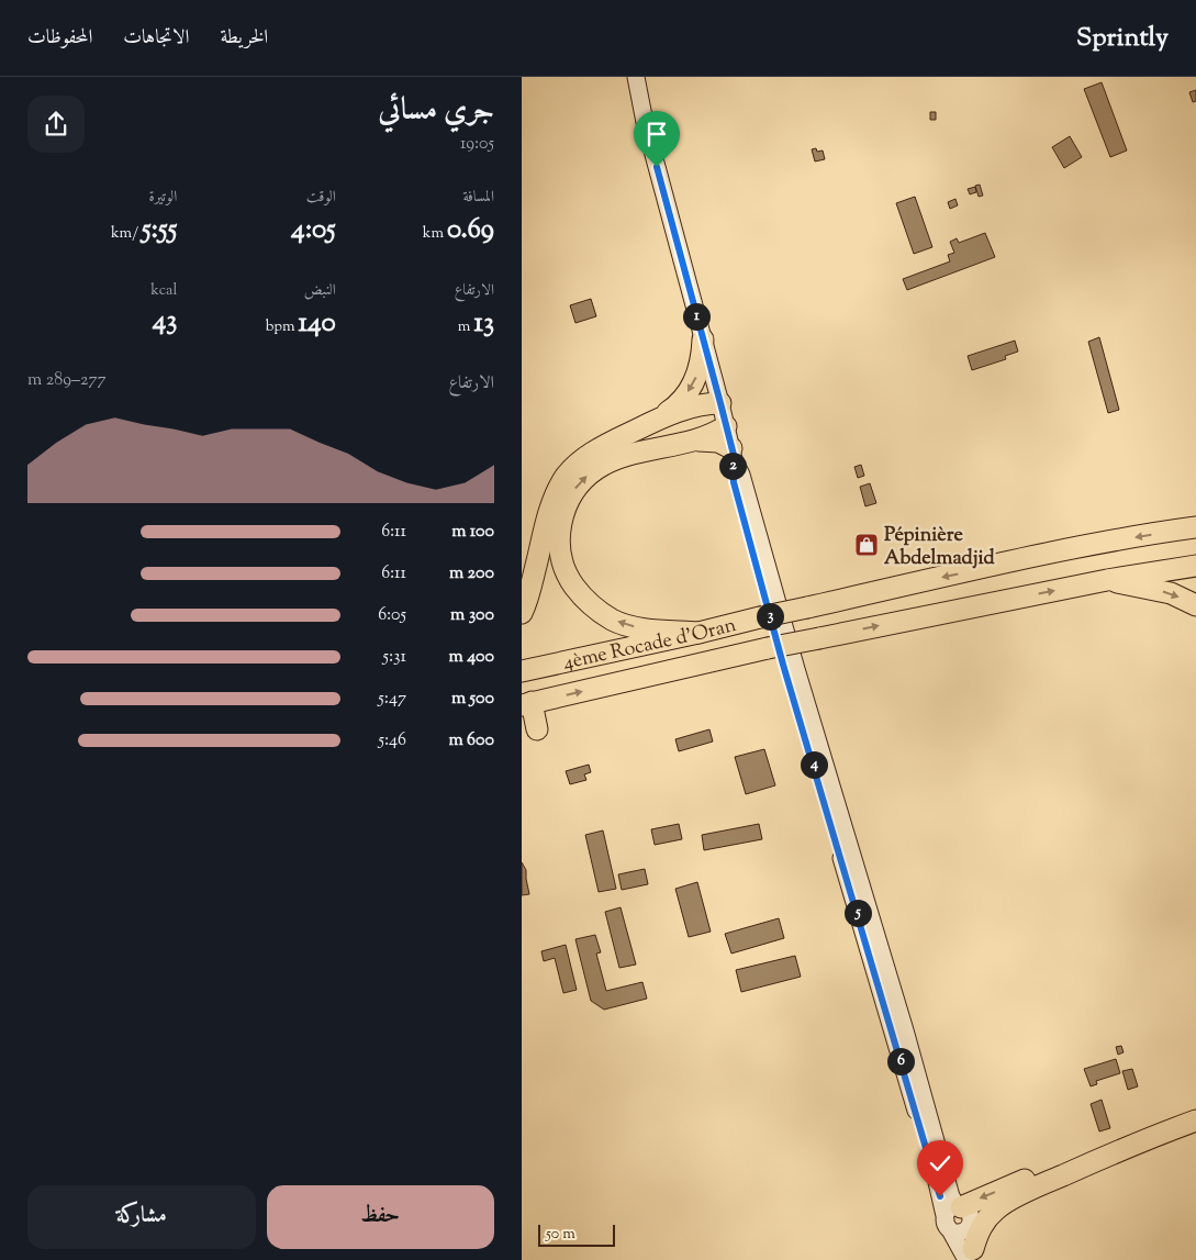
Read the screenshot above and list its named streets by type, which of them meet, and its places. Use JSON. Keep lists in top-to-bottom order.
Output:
{
  "streets": {
    "highway": ["4ème Rocade d'Oran"]
  },
  "places": {
    "shop": ["Pépinière Abdelmadjid"]
  },
  "scale_bar": "50 m",
  "page": {
    "header": "Sprintly",
    "nav": ["الخريطة", "الاتجاهات", "المحفوظات"],
    "heading": ["جري مسائي", "19:05"],
    "stats": [
      ["المسافة", "0.69 km"],
      ["الوقت", "4:05"],
      ["الوتيرة", "5:55 /km"],
      ["الارتفاع", "13 m"],
      ["النبض", "140 bpm"],
      ["kcal", "43"]
    ],
    "pins": [
      "1",
      "2",
      "3",
      "4",
      "5",
      "6"
    ],
    "chart": ["الارتفاع", "277–289 m"],
    "list": [
      {
        "name": "100 m",
        "note": "6:11"
      },
      {
        "name": "200 m",
        "note": "6:11"
      },
      {
        "name": "300 m",
        "note": "6:05"
      },
      {
        "name": "400 m",
        "note": "5:31"
      },
      {
        "name": "500 m",
        "note": "5:47"
      },
      {
        "name": "600 m",
        "note": "5:46"
      }
    ],
    "buttons": ["حفظ", "مشاركة"],
    "scale": "50 m"
  }
}
